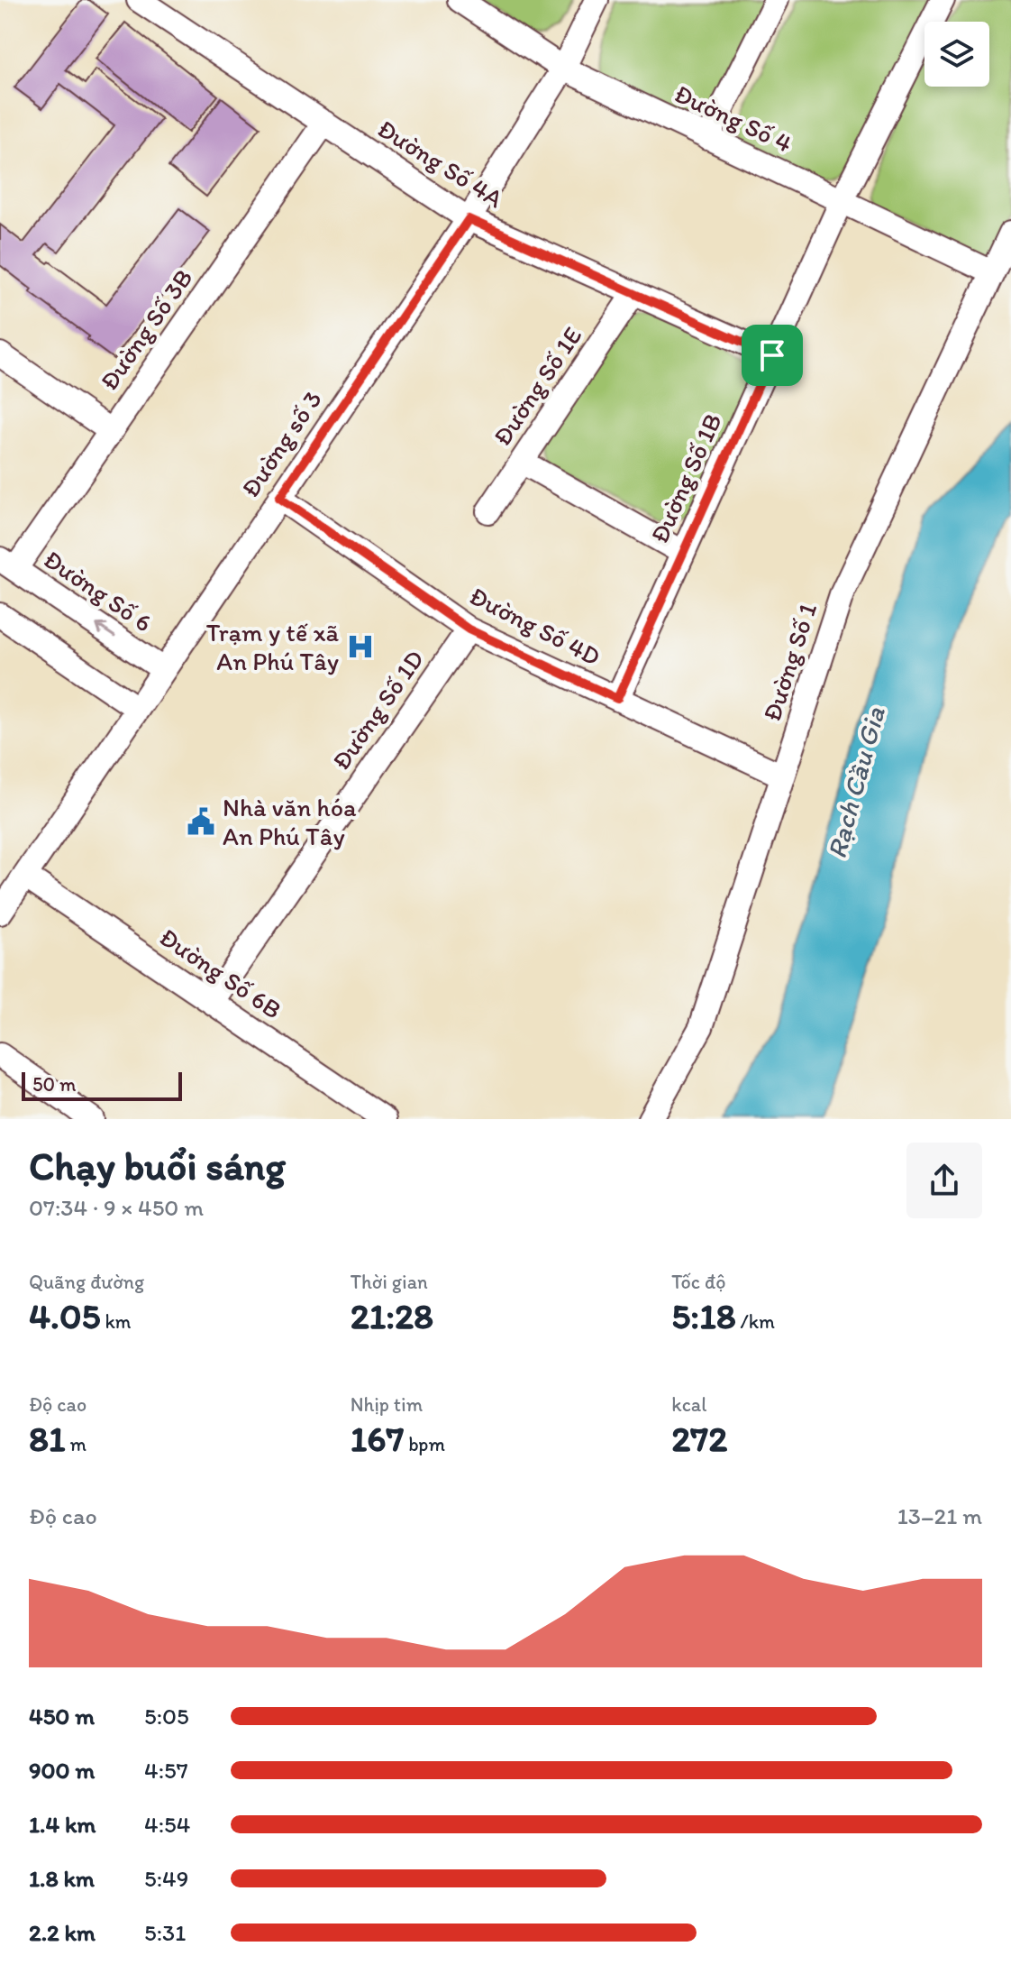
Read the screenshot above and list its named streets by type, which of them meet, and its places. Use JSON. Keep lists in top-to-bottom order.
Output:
{
  "streets": {
    "street": [
      "Đường Số 4",
      "Đường Số 4A",
      "Đường Số 3B",
      "Đường Số 1E",
      "Đường số 3",
      "Đường Số 1B",
      "Đường Số 6",
      "Đường Số 4D",
      "Đường Số 1",
      "Đường Số 1D",
      "Đường Số 6B"
    ]
  },
  "crossings": [
    ["Đường Số 4", "Đường số 3"],
    ["Đường Số 4", "Đường Số 1B"],
    ["Đường Số 4", "Đường Số 1"],
    ["Đường Số 4A", "Đường Số 3B"],
    ["Đường Số 4A", "Đường Số 1E"],
    ["Đường Số 4A", "Đường số 3"],
    ["Đường Số 4A", "Đường Số 1B"],
    ["Đường Số 3B", "Đường Số 6"],
    ["Đường số 3", "Đường Số 6"],
    ["Đường số 3", "Đường Số 4D"],
    ["Đường số 3", "Đường Số 6B"],
    ["Đường Số 1B", "Đường Số 4D"],
    ["Đường Số 4D", "Đường Số 1"],
    ["Đường Số 4D", "Đường Số 1D"],
    ["Đường Số 1D", "Đường Số 6B"]
  ],
  "water": ["Rạch Cầu Gia"],
  "places": {
    "hospital": ["Trạm y tế xã An Phú Tây"],
    "public building": ["Nhà văn hóa An Phú Tây"]
  },
  "scale_bar": "50 m",
  "page": {
    "scale": "50 m",
    "heading": ["Chạy buổi sáng", "07:34 · 9 × 450 m"],
    "stats": [
      ["Quãng đường", "4.05 km"],
      ["Thời gian", "21:28"],
      ["Tốc độ", "5:18 /km"],
      ["Độ cao", "81 m"],
      ["Nhịp tim", "167 bpm"],
      ["kcal", "272"]
    ],
    "chart": ["Độ cao", "13–21 m"],
    "list": [
      {
        "name": "450 m",
        "note": "5:05"
      },
      {
        "name": "900 m",
        "note": "4:57"
      },
      {
        "name": "1.4 km",
        "note": "4:54"
      },
      {
        "name": "1.8 km",
        "note": "5:49"
      },
      {
        "name": "2.2 km",
        "note": "5:31"
      }
    ]
  }
}
